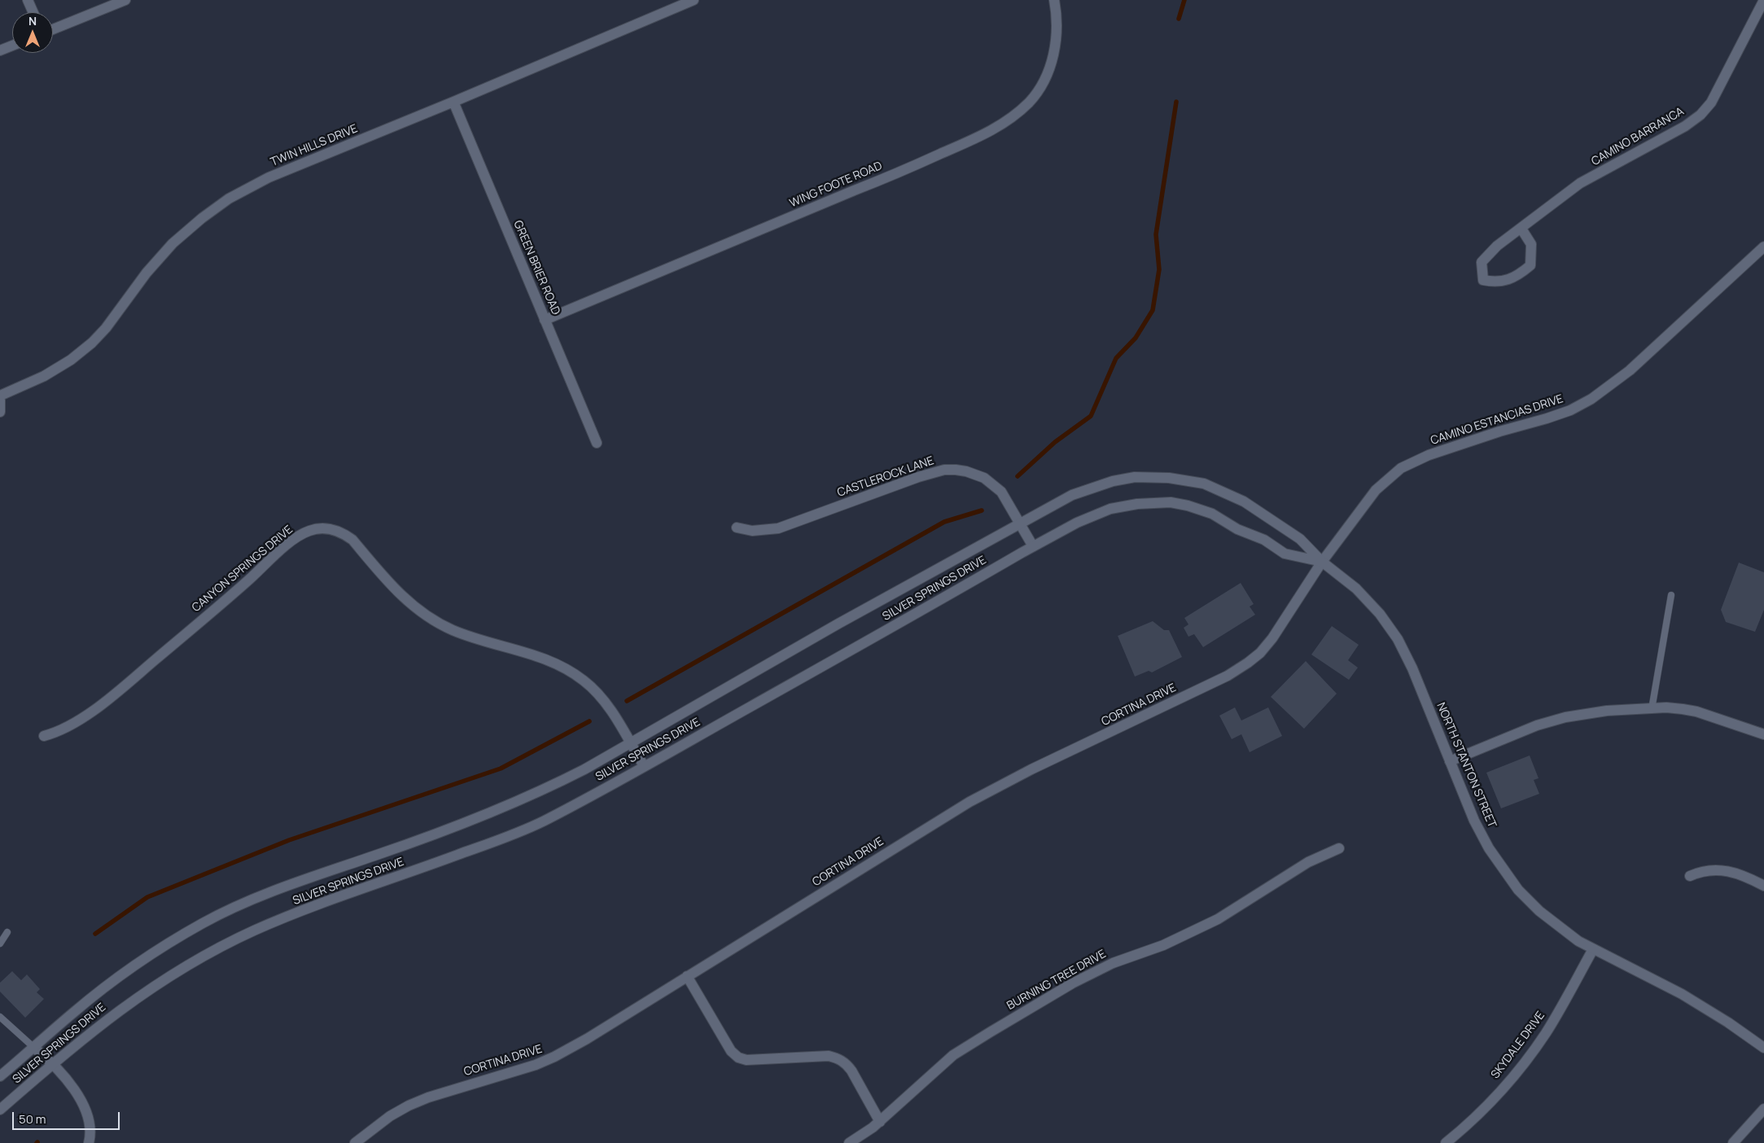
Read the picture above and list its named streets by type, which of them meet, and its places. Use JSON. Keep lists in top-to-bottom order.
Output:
{
  "streets": {
    "street": [
      "CAMINO BARRANCA",
      "TWIN HILLS DRIVE",
      "WING FOOTE ROAD",
      "GREEN BRIER ROAD",
      "CAMINO ESTANCIAS DRIVE",
      "CASTLEROCK LANE",
      "CANYON SPRINGS DRIVE",
      "SILVER SPRINGS DRIVE",
      "CORTINA DRIVE",
      "NORTH STANTON STREET",
      "BURNING TREE DRIVE",
      "SKYDALE DRIVE"
    ]
  },
  "crossings": [
    ["TWIN HILLS DRIVE", "GREEN BRIER ROAD"],
    ["WING FOOTE ROAD", "GREEN BRIER ROAD"],
    ["CAMINO ESTANCIAS DRIVE", "SILVER SPRINGS DRIVE"],
    ["CAMINO ESTANCIAS DRIVE", "CORTINA DRIVE"],
    ["CAMINO ESTANCIAS DRIVE", "NORTH STANTON STREET"],
    ["CASTLEROCK LANE", "SILVER SPRINGS DRIVE"],
    ["CANYON SPRINGS DRIVE", "SILVER SPRINGS DRIVE"],
    ["SILVER SPRINGS DRIVE", "CORTINA DRIVE"],
    ["SILVER SPRINGS DRIVE", "NORTH STANTON STREET"],
    ["CORTINA DRIVE", "NORTH STANTON STREET"],
    ["NORTH STANTON STREET", "SKYDALE DRIVE"]
  ],
  "scale_bar": "50 m",
  "north": "top"
}
